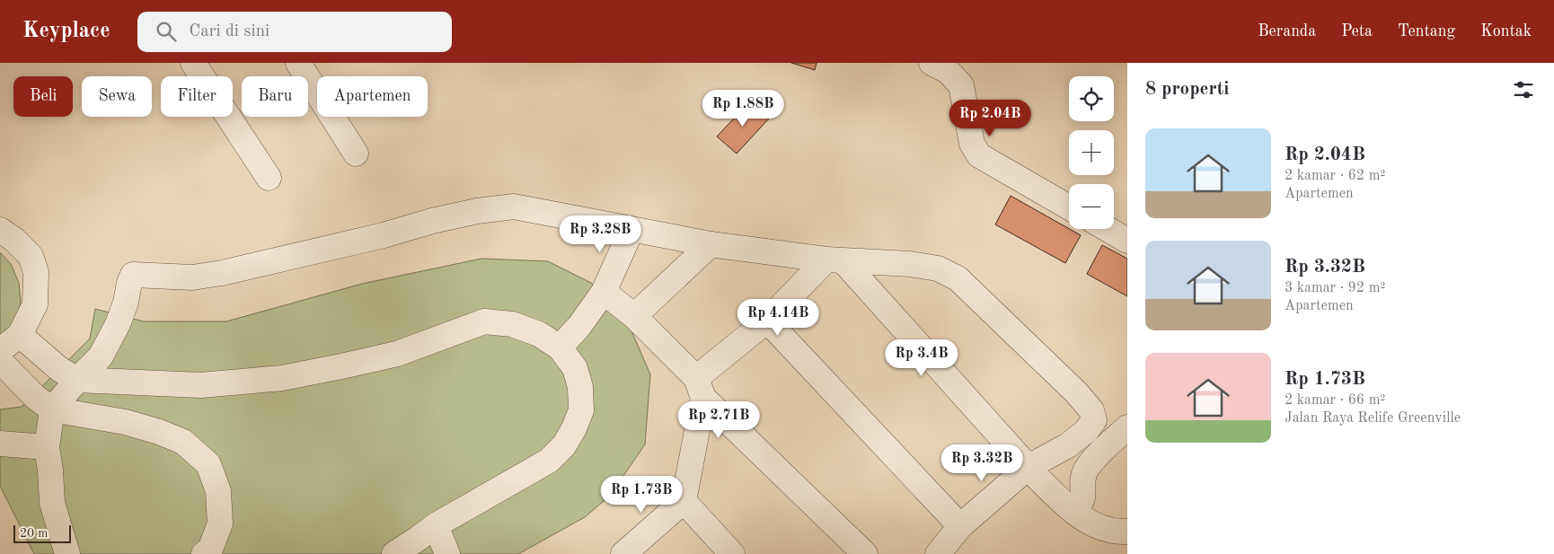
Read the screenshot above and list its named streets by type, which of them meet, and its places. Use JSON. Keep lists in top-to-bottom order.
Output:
{
  "scale_bar": "20 m",
  "page": {
    "header": "Keyplace",
    "search": "Cari di sini",
    "nav": [
      "Beranda",
      "Peta",
      "Tentang",
      "Kontak"
    ],
    "heading": "8 properti",
    "map_buttons": ["+", "−"],
    "chip": [
      "Beli",
      "Sewa",
      "Filter",
      "Baru",
      "Apartemen"
    ],
    "price": [
      "Rp 1.88B",
      "Rp 2.04B",
      "Rp 3.28B",
      "Rp 4.14B",
      "Rp 3.4B",
      "Rp 2.71B",
      "Rp 3.32B",
      "Rp 1.73B"
    ],
    "list": [
      {
        "name": "Rp 2.04B",
        "note": "2 kamar · 62 m² · Apartemen"
      },
      {
        "name": "Rp 3.32B",
        "note": "3 kamar · 92 m² · Apartemen"
      },
      {
        "name": "Rp 1.73B",
        "note": "2 kamar · 66 m² · Jalan Raya Relife Greenville"
      }
    ],
    "scale": "20 m"
  }
}
